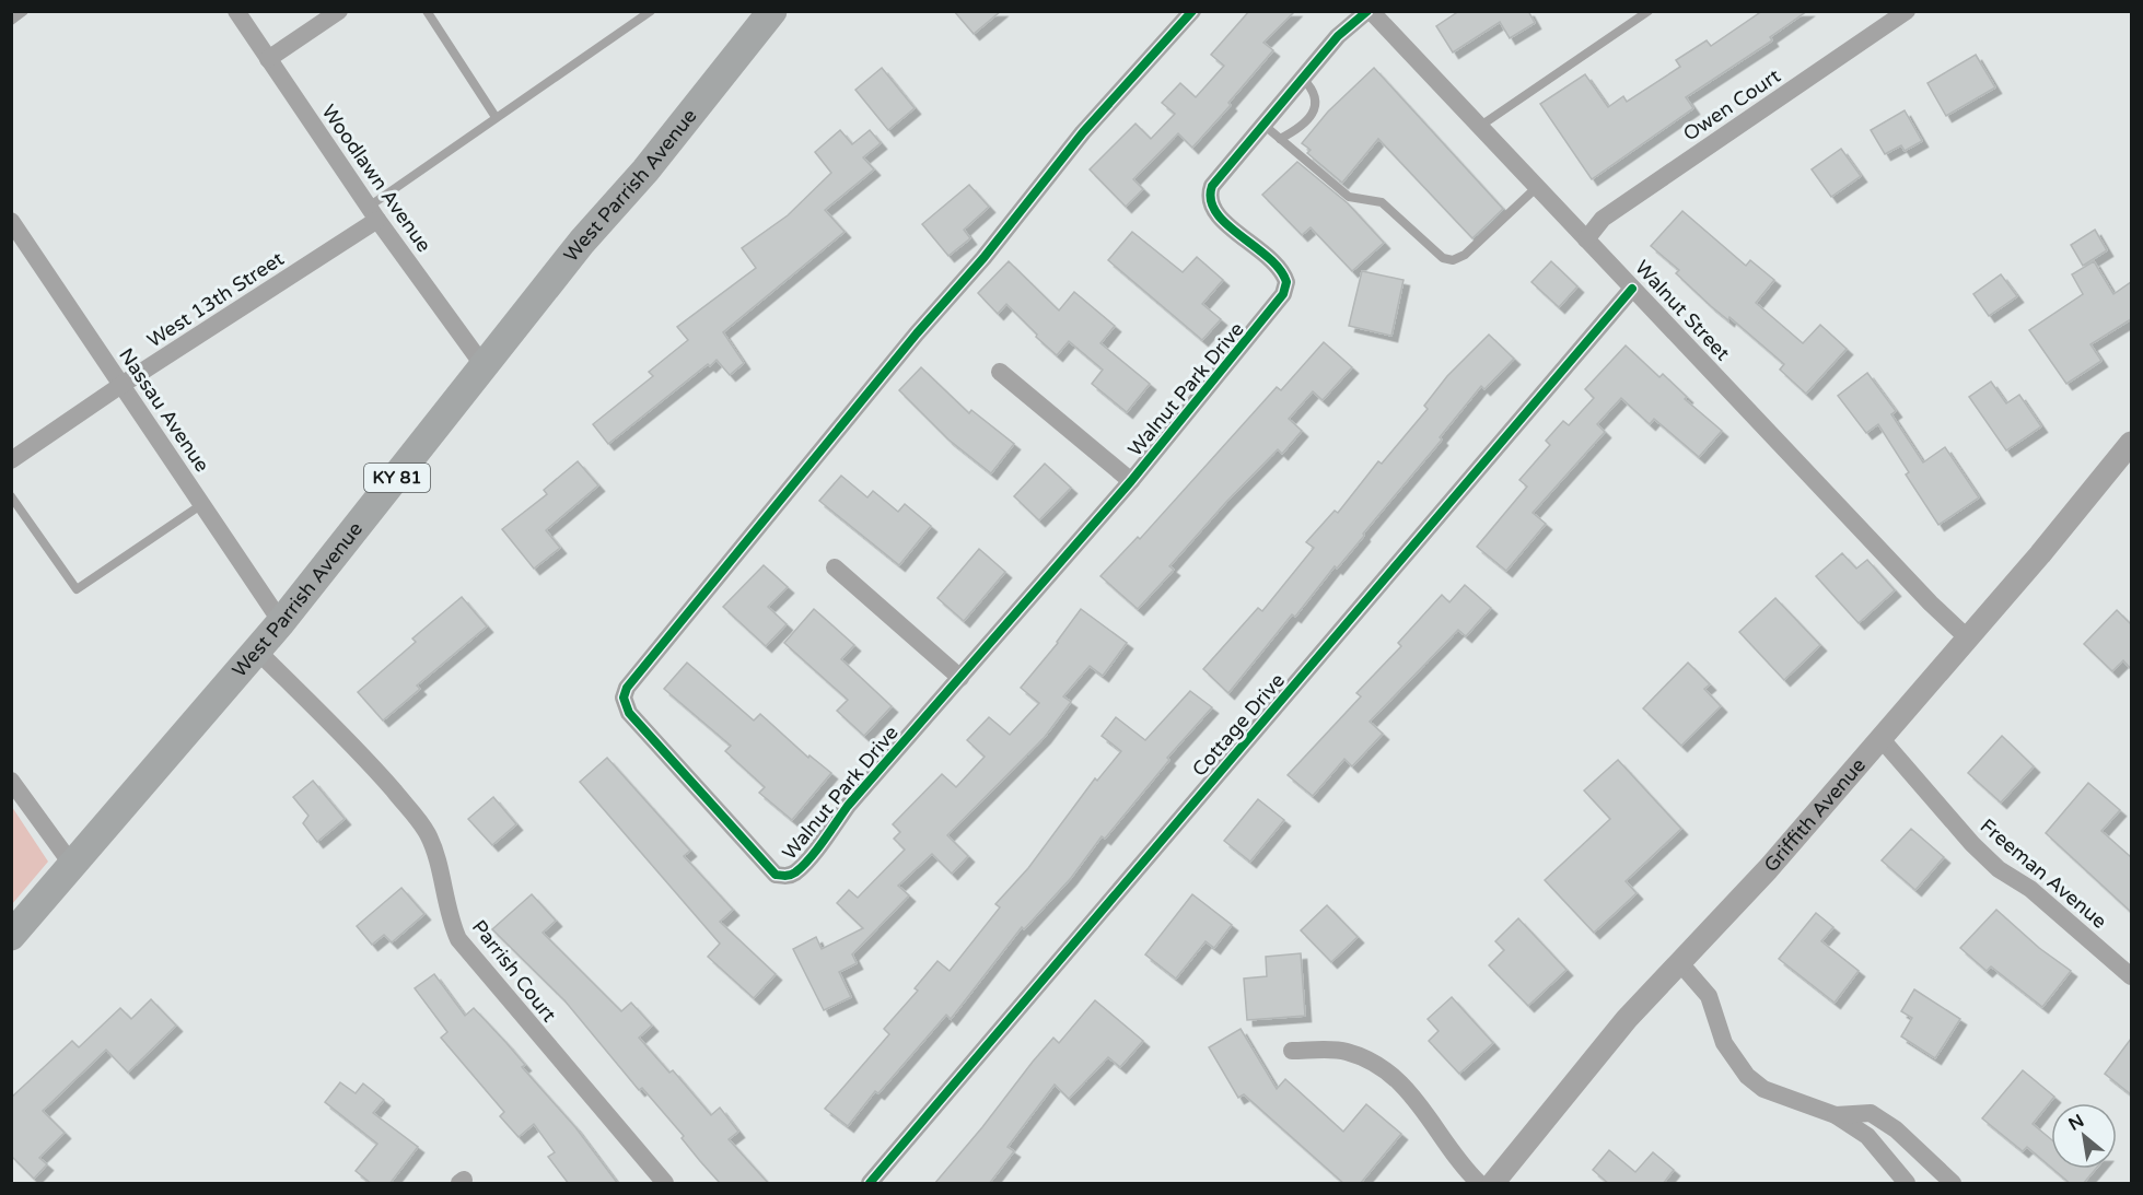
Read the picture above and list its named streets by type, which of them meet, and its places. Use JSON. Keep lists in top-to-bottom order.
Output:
{
  "streets": {
    "main road": ["West Parrish Avenue", "KY 81"],
    "street": [
      "Owen Court",
      "Woodlawn Avenue",
      "West 13th Street",
      "Walnut Street",
      "Walnut Park Drive",
      "Nassau Avenue",
      "Cottage Drive",
      "Griffith Avenue",
      "Freeman Avenue",
      "Parrish Court"
    ]
  },
  "crossings": [
    ["Owen Court", "Walnut Street"],
    ["Woodlawn Avenue", "West Parrish Avenue"],
    ["Woodlawn Avenue", "West 13th Street"],
    ["West Parrish Avenue", "Nassau Avenue"],
    ["West Parrish Avenue", "Parrish Court"],
    ["West 13th Street", "Nassau Avenue"],
    ["Walnut Street", "Walnut Park Drive"],
    ["Walnut Street", "Cottage Drive"],
    ["Walnut Street", "Griffith Avenue"],
    ["Griffith Avenue", "Freeman Avenue"]
  ],
  "north": "top left"
}
